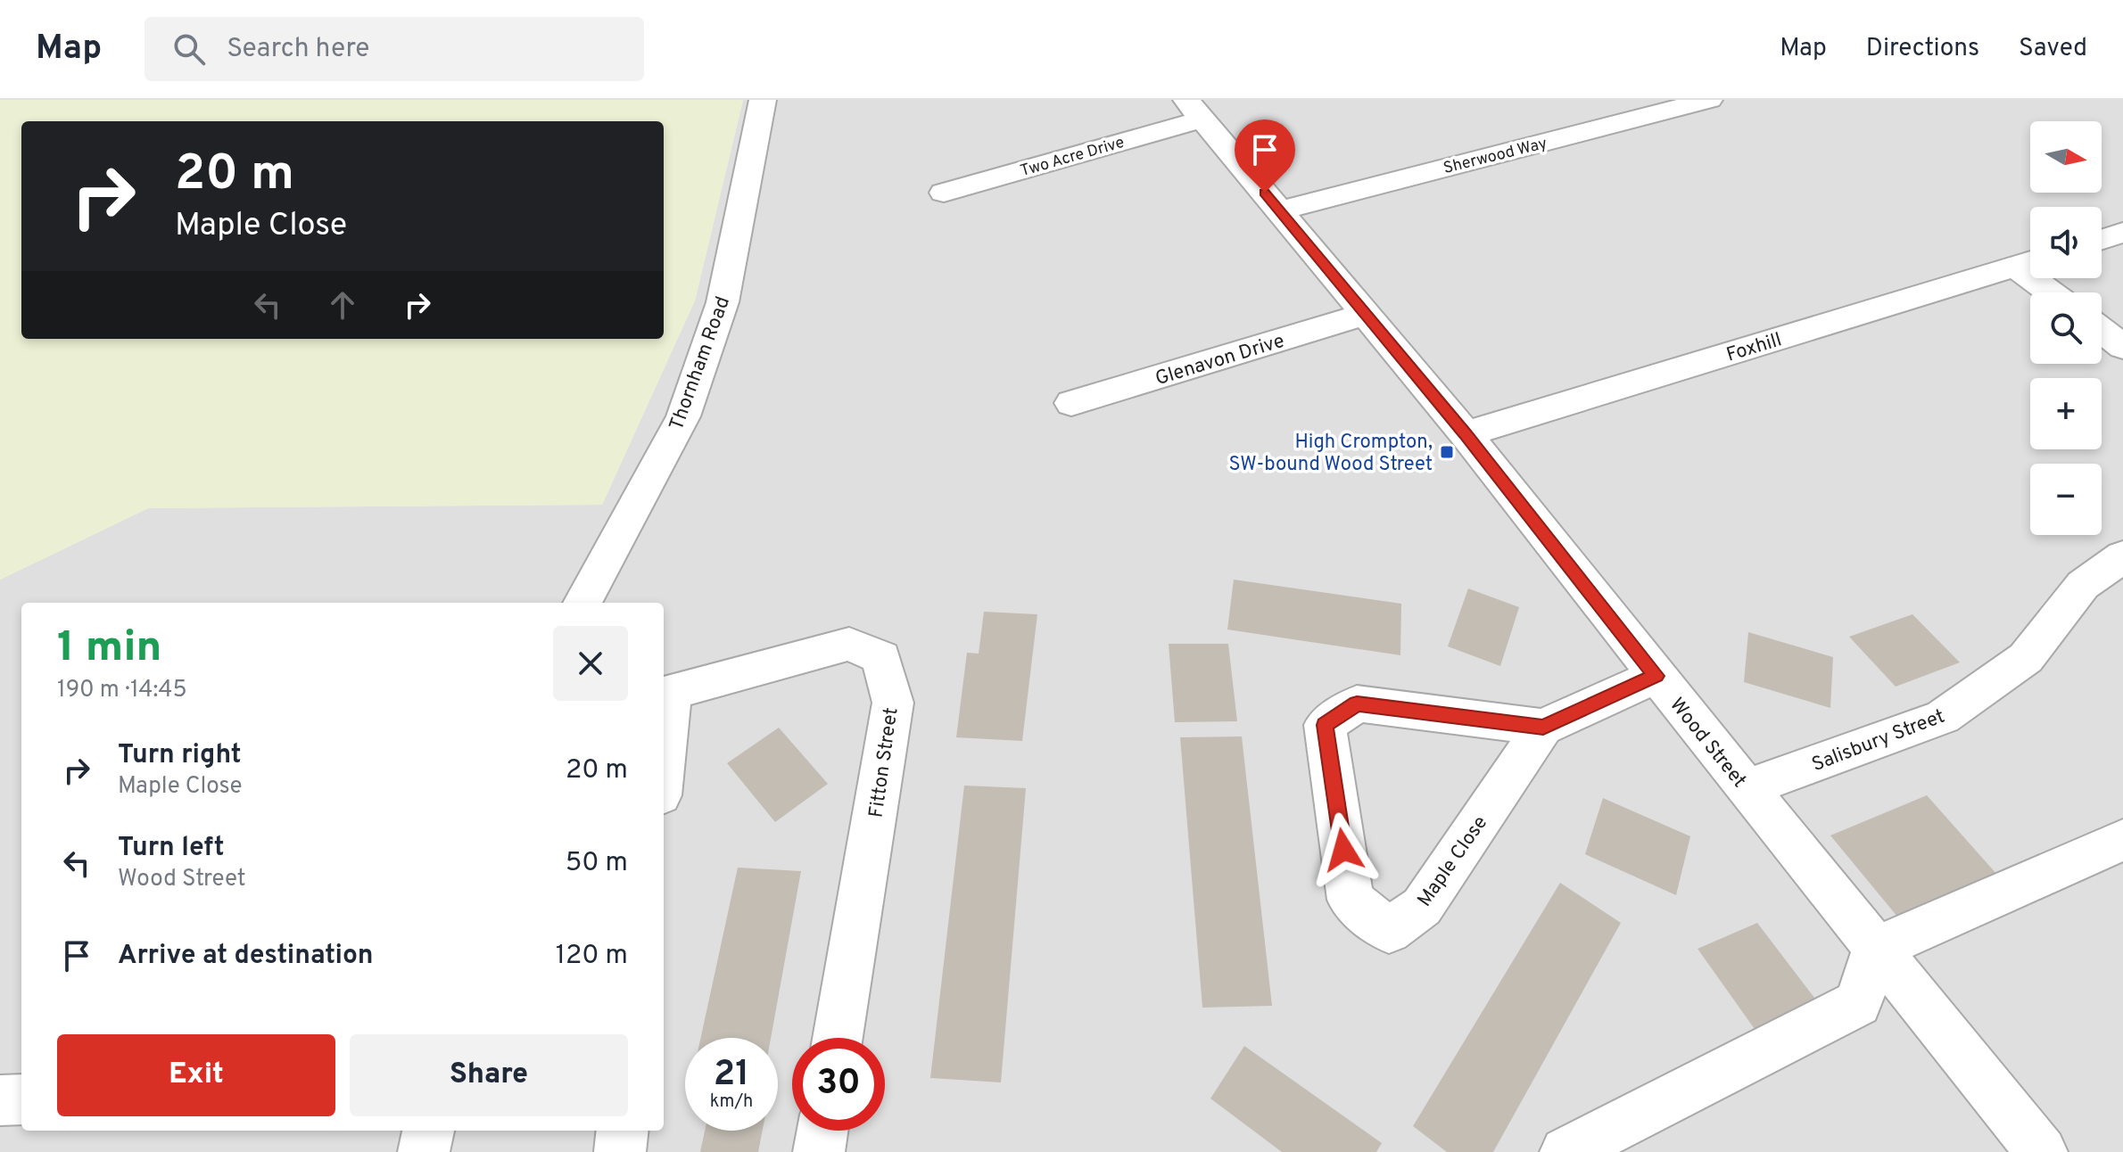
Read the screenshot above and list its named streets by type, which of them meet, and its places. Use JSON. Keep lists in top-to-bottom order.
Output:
{
  "streets": {
    "street": [
      "Sherwood Way",
      "Two Acre Drive",
      "Foxhill",
      "Glenavon Drive",
      "Thornham Road",
      "Salisbury Street",
      "Wood Street",
      "Fitton Street",
      "Maple Close"
    ]
  },
  "crossings": [
    ["Sherwood Way", "Wood Street"],
    ["Two Acre Drive", "Wood Street"],
    ["Foxhill", "Wood Street"],
    ["Glenavon Drive", "Wood Street"],
    ["Salisbury Street", "Wood Street"]
  ],
  "places": {
    "transit": ["High Crompton, SW-bound Wood Street"]
  },
  "north": "right",
  "page": {
    "header": "Map",
    "search": "Search here",
    "nav": ["Map", "Directions", "Saved"],
    "map_buttons": ["+", "−"],
    "turn": ["20 m", "Maple Close"],
    "heading": ["1 min", "190 m · 14:45"],
    "list": [
      {
        "name": "Turn right",
        "note": "Maple Close",
        "value": "20 m"
      },
      {
        "name": "Turn left",
        "note": "Wood Street",
        "value": "50 m"
      },
      {
        "name": "Arrive at destination",
        "value": "120 m"
      }
    ],
    "buttons": ["Exit", "Share"],
    "speed": "21 km/h",
    "limit": "30"
  }
}
